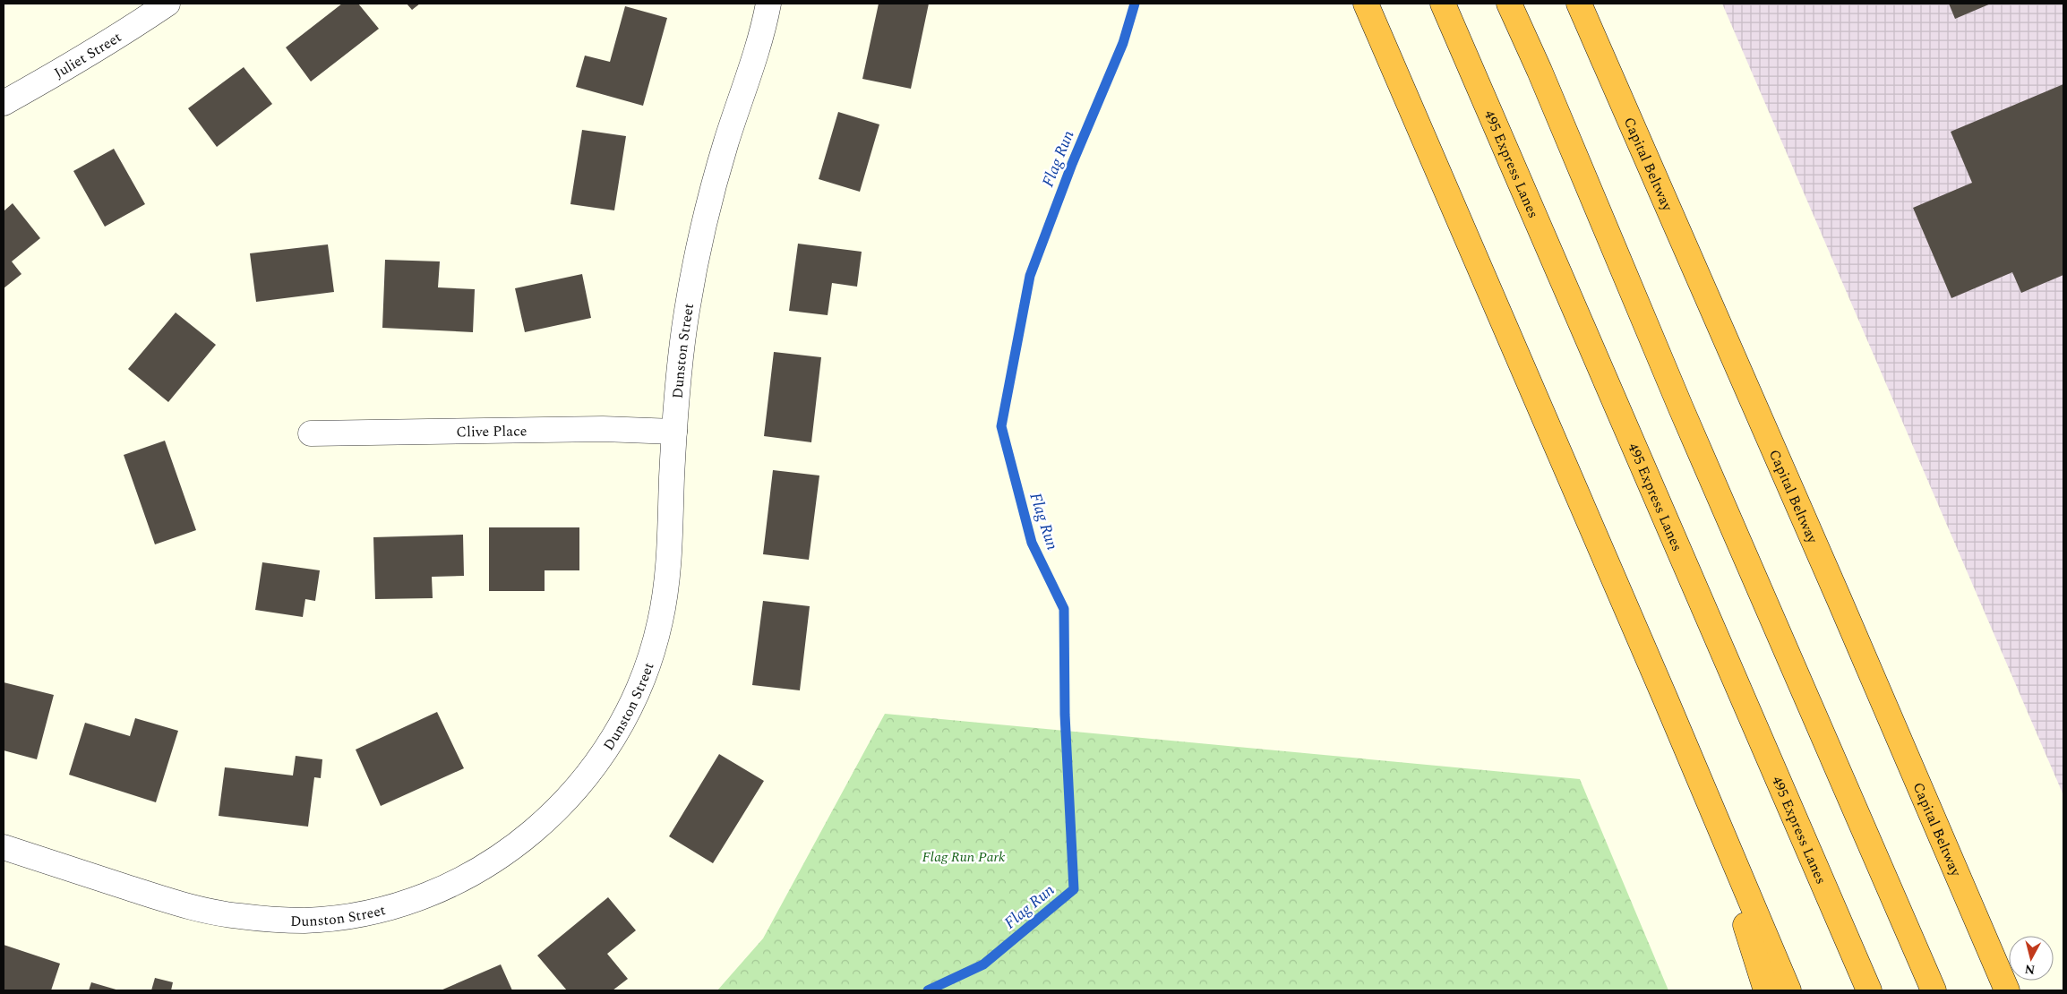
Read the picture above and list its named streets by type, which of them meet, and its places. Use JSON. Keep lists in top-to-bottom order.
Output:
{
  "streets": {
    "highway": ["495 Express Lanes", "Capital Beltway"],
    "street": ["Juliet Street", "Dunston Street", "Clive Place"]
  },
  "crossings": [
    ["Dunston Street", "Clive Place"]
  ],
  "water": ["Flag Run"],
  "parks": ["Flag Run Park"],
  "north": "bottom"
}
